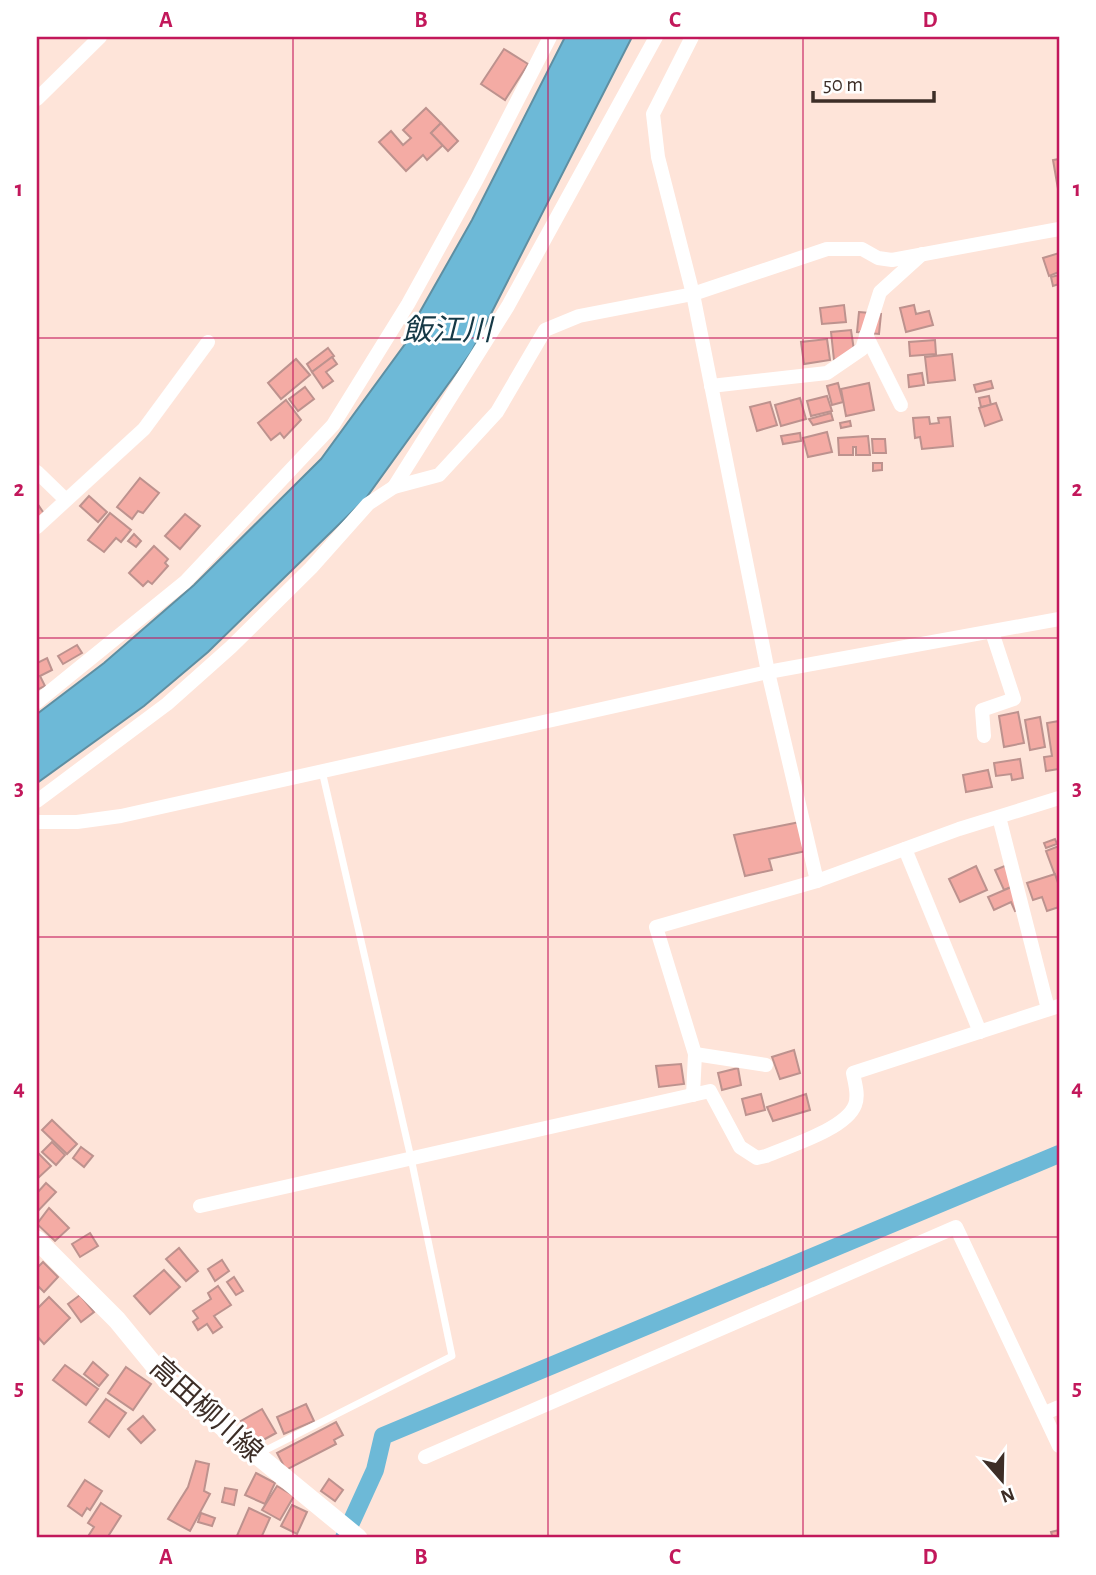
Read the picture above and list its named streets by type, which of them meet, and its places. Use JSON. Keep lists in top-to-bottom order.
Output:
{
  "streets": {
    "main road": ["高田柳川線"]
  },
  "water": ["飯江川"],
  "scale_bar": "50 m",
  "north": "bottom",
  "grid": {
    "columns": [
      "A",
      "B",
      "C",
      "D"
    ],
    "rows": [
      "1",
      "2",
      "3",
      "4",
      "5"
    ]
  }
}
